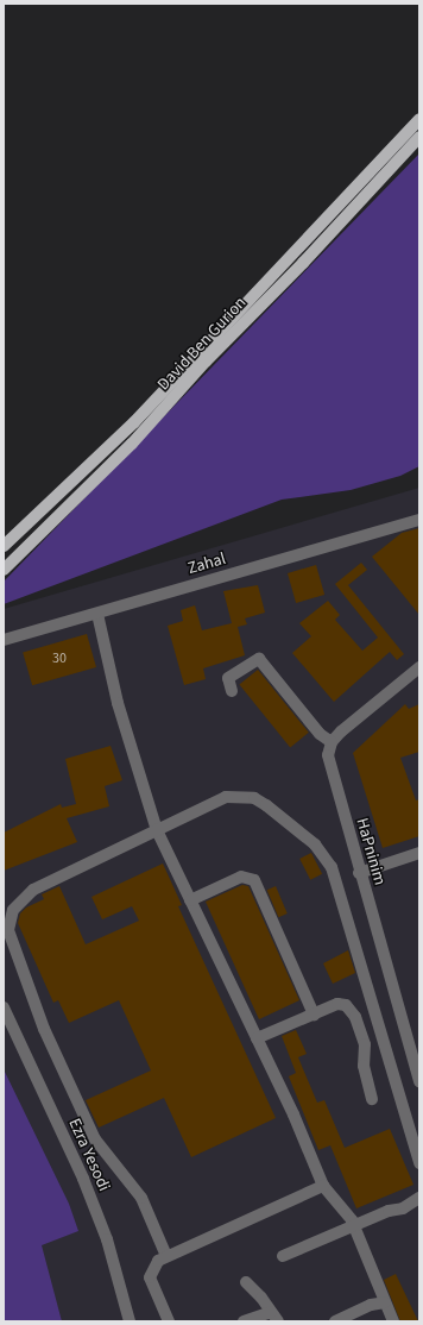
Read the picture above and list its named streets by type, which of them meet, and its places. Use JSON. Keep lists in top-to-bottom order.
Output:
{
  "streets": {
    "main road": ["David Ben Gurion"],
    "street": ["Zahal", "HaPninim", "Ezra Yesodi"]
  },
  "house_numbers": ["30"]
}
